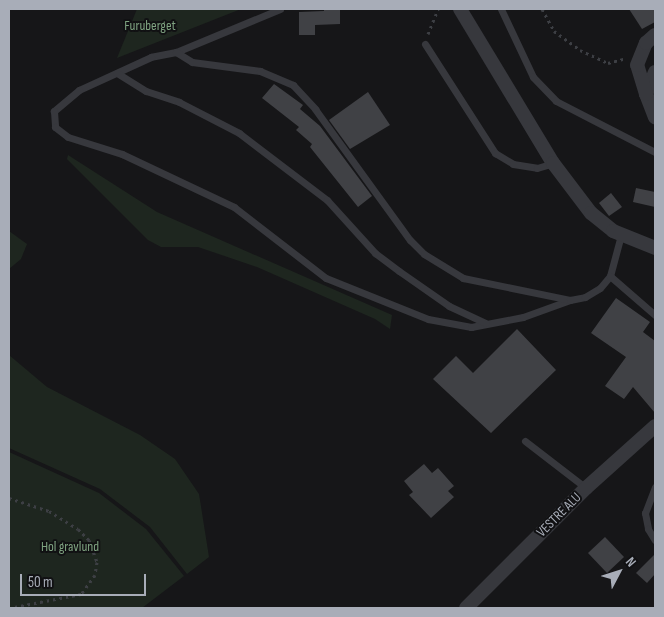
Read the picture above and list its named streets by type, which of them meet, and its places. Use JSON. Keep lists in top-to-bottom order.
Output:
{
  "streets": {
    "street": ["VESTRE ALU"]
  },
  "parks": ["Furuberget", "Hol gravlund"],
  "scale_bar": "50 m",
  "north": "top right"
}
